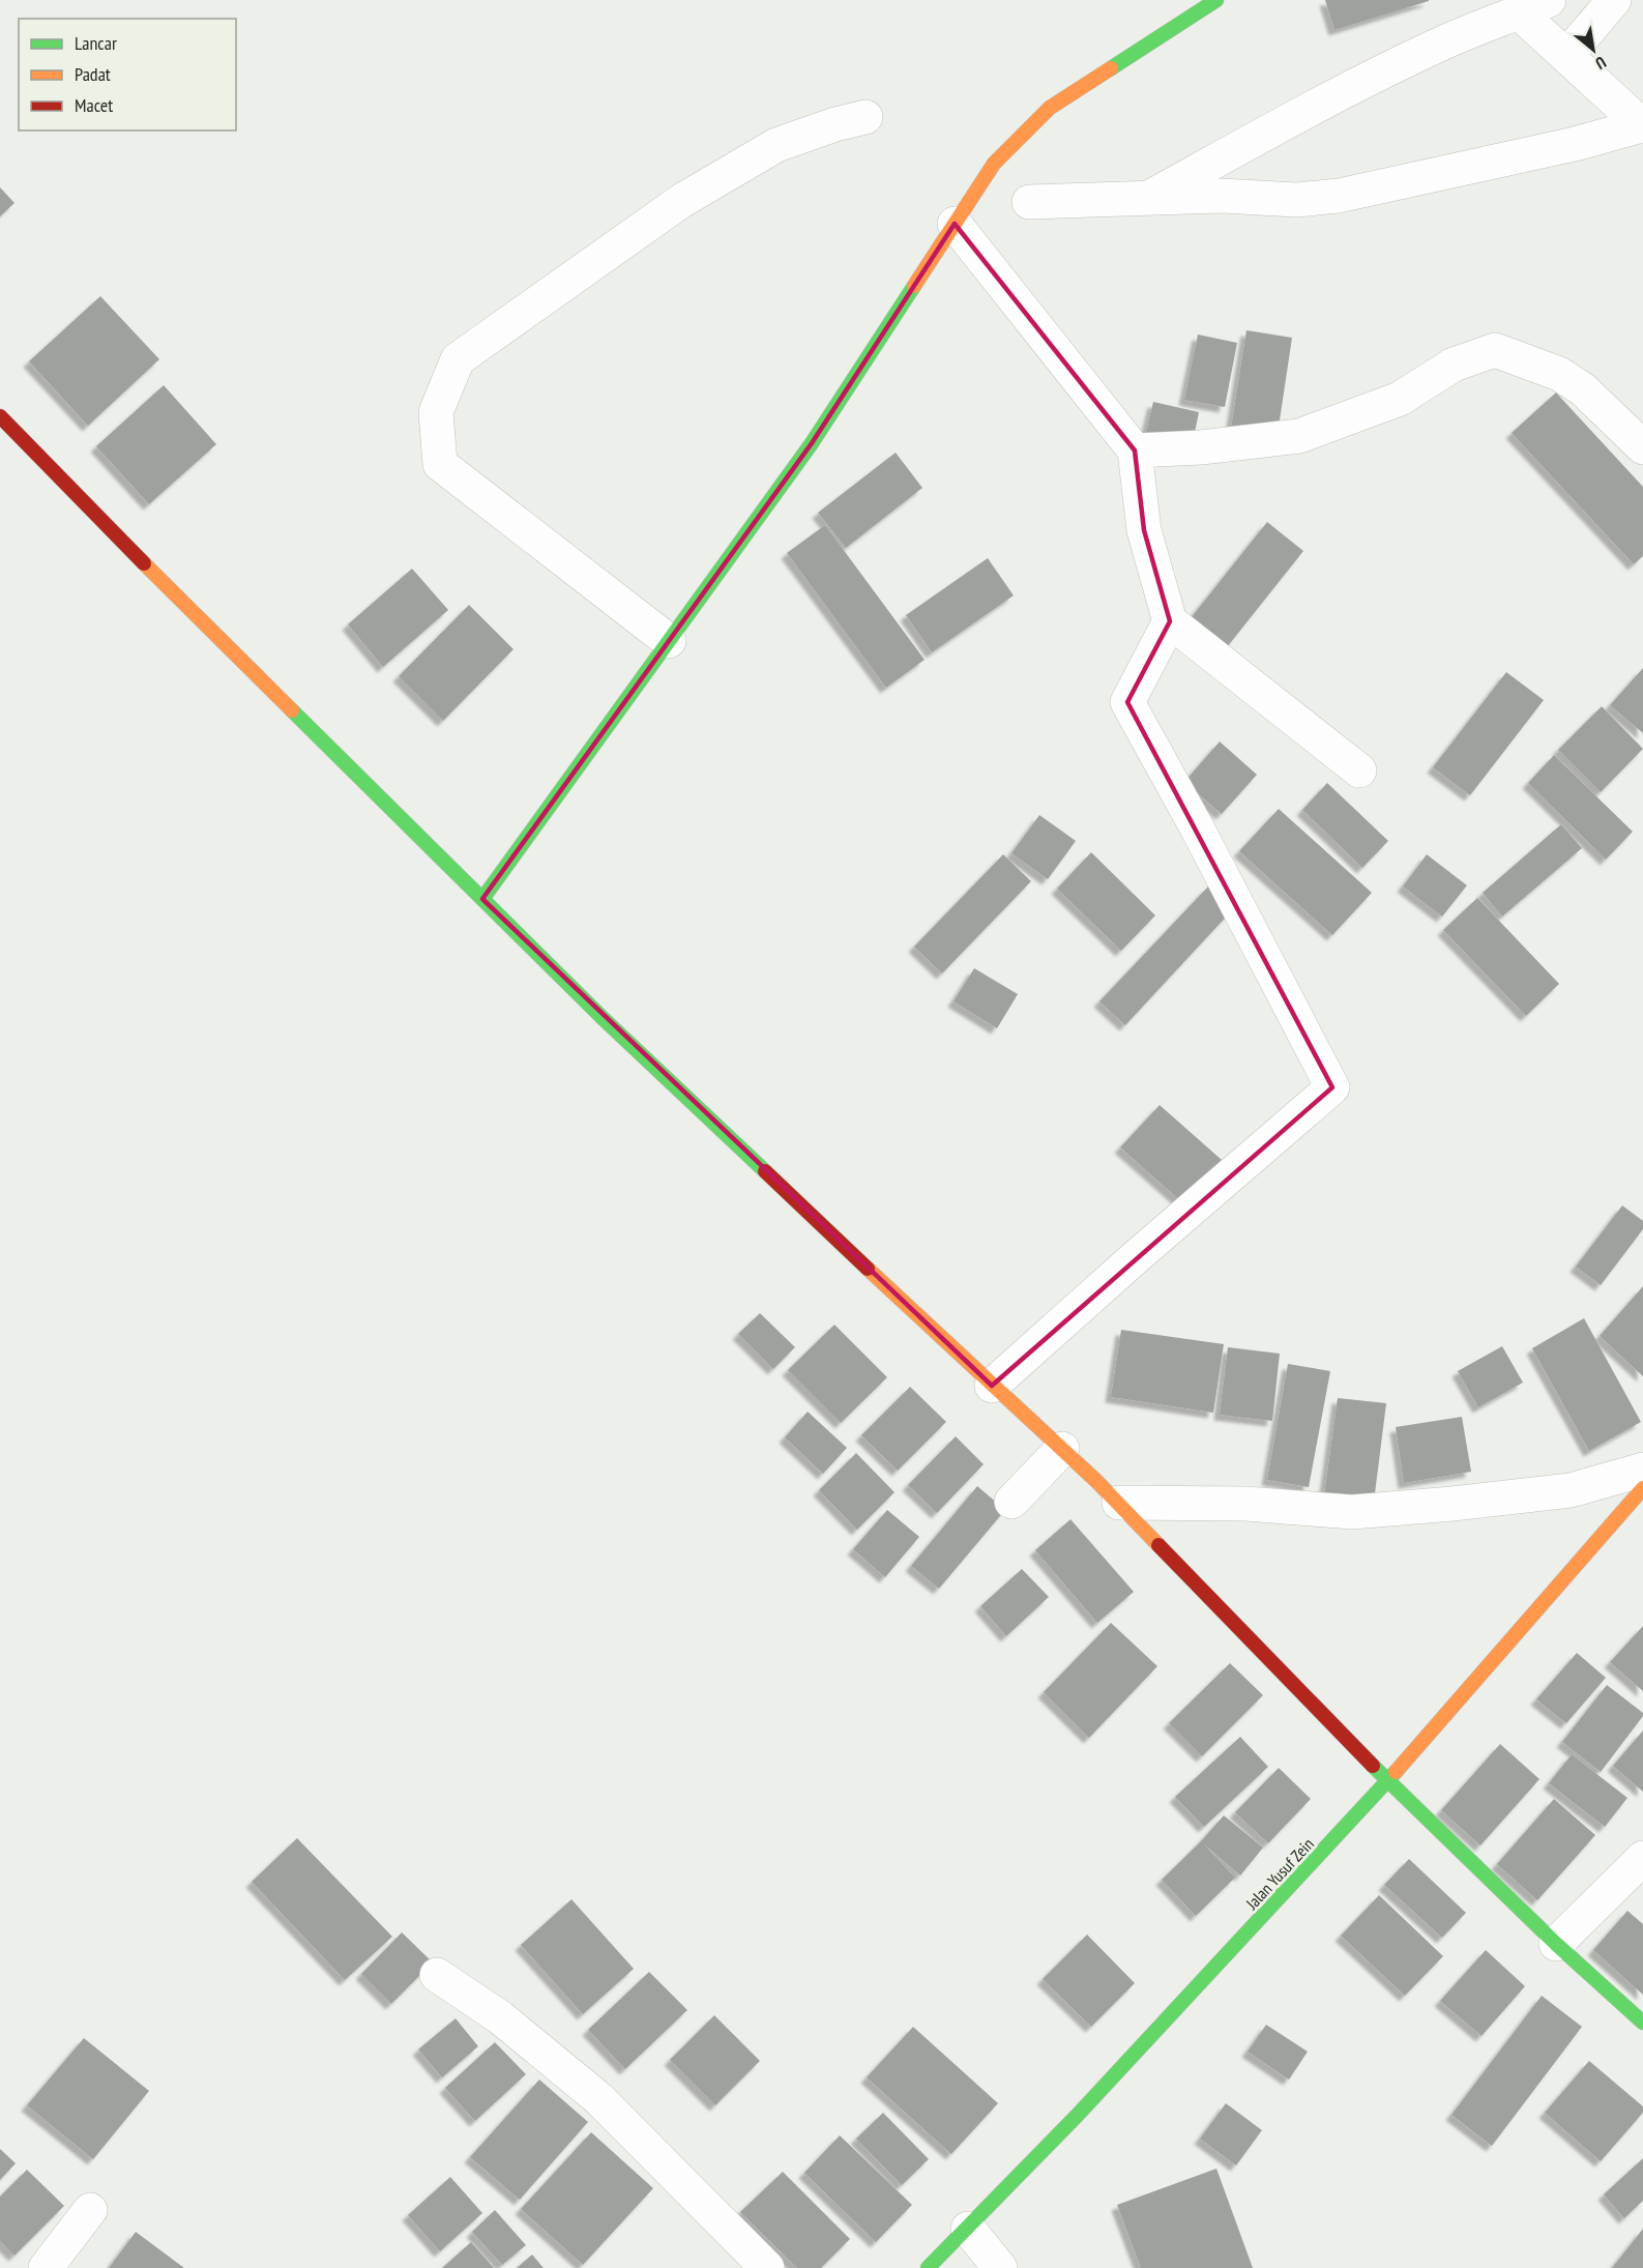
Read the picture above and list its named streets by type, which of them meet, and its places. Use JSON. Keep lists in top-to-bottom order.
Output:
{
  "streets": {
    "street": ["Jalan Yusuf Zein"]
  },
  "legend": ["Lancar", "Padat", "Macet"],
  "north": "bottom right"
}
